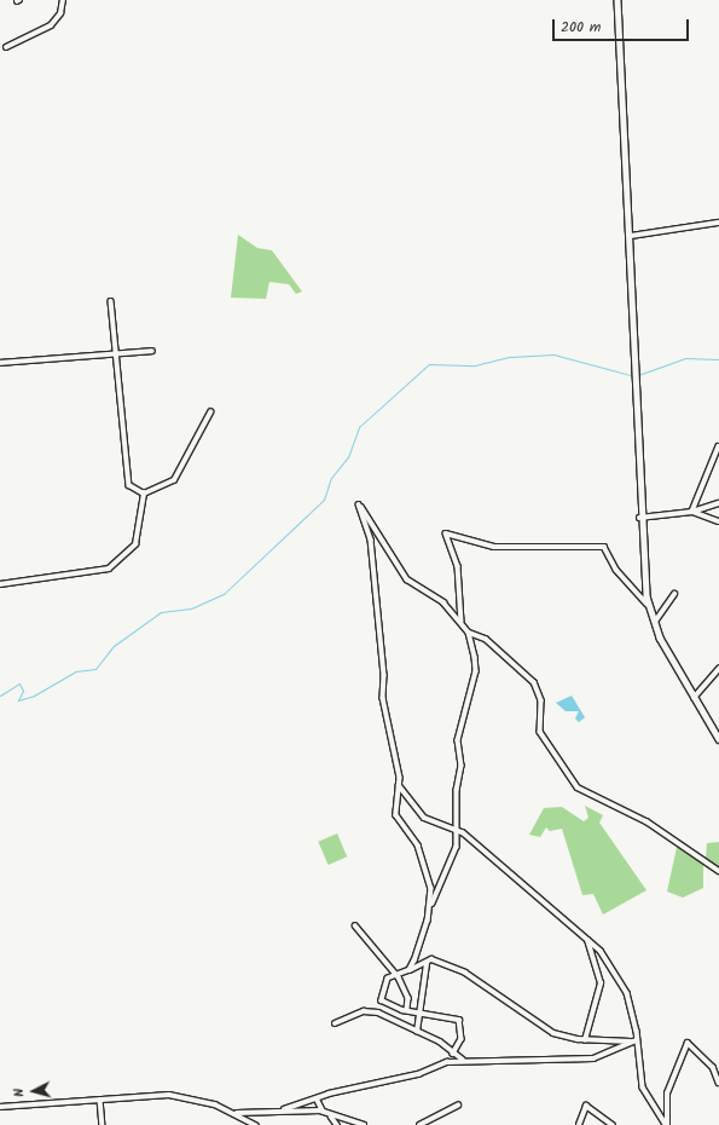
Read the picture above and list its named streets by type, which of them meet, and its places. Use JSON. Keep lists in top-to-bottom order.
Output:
{
  "scale_bar": "200 m",
  "north": "left"
}
